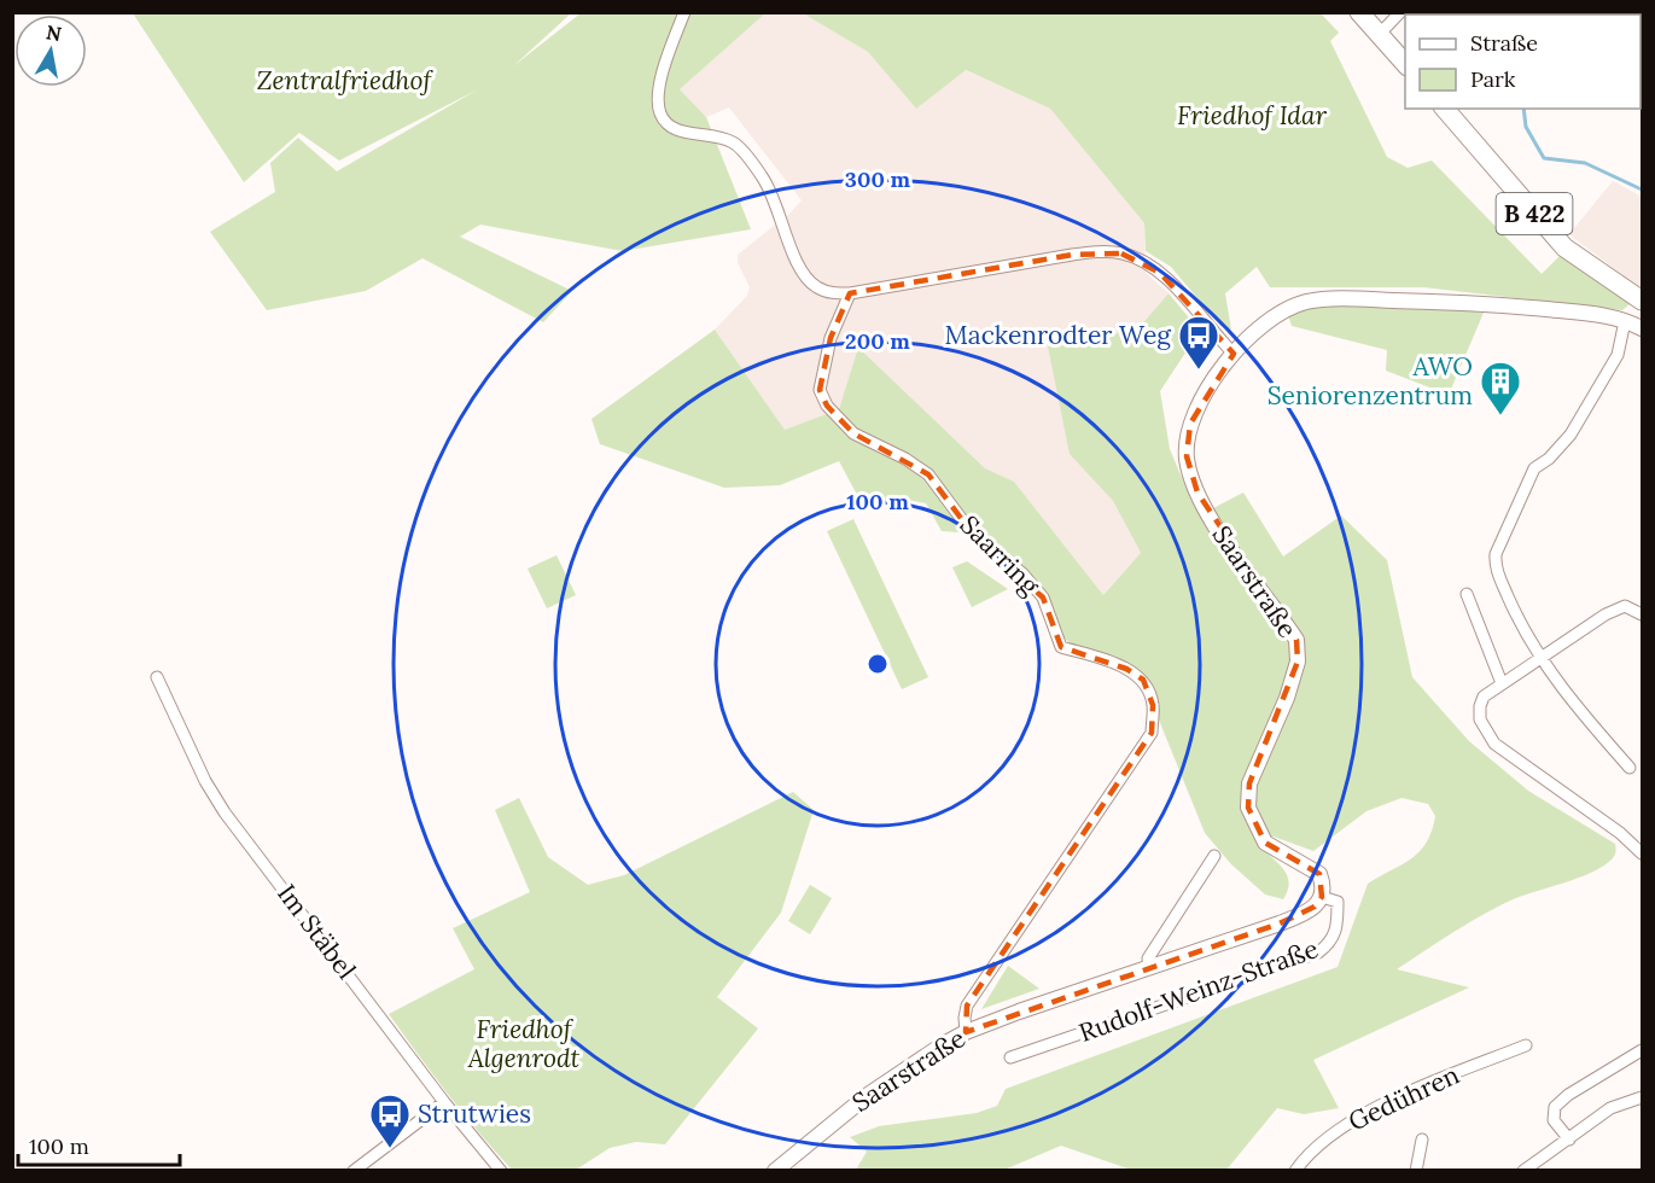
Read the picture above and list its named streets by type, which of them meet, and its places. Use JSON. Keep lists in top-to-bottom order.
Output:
{
  "streets": {
    "main road": ["B 422"],
    "street": [
      "Saarring",
      "Saarstraße",
      "Im Stäbel",
      "Rudolf-Weinz-Straße",
      "Gedühren"
    ]
  },
  "crossings": [
    ["Saarring", "Saarstraße"],
    ["Saarstraße", "Rudolf-Weinz-Straße"]
  ],
  "parks": ["Zentralfriedhof", "Friedhof Idar", "Friedhof Algenrodt"],
  "places": {
    "bus stop": ["Mackenrodter Weg", "Strutwies"],
    "building": ["AWO Seniorenzentrum"]
  },
  "legend": ["Straße", "Park"],
  "scale_bar": "100 m",
  "north": "top",
  "rings": ["300 m", "200 m", "100 m"]
}
